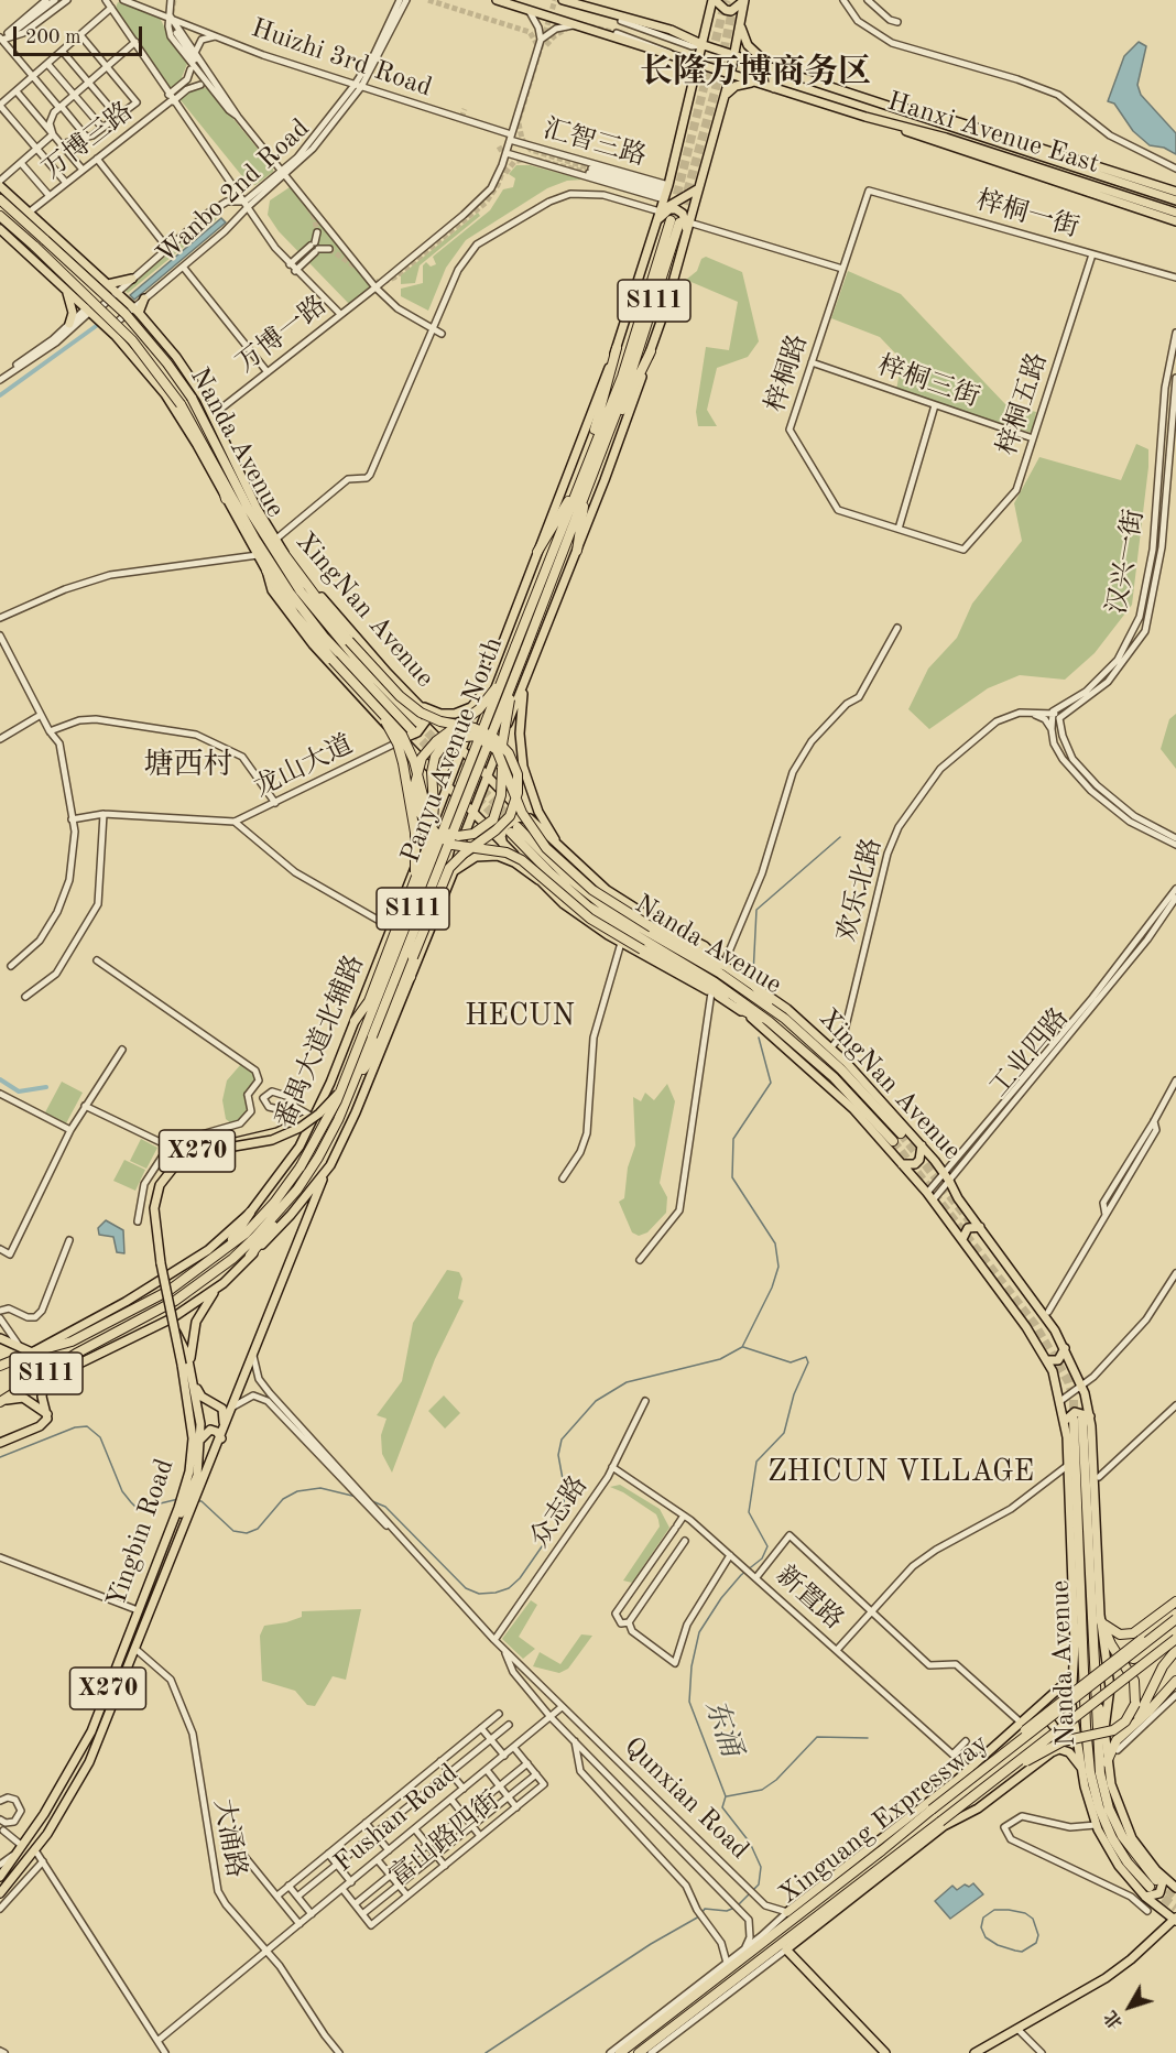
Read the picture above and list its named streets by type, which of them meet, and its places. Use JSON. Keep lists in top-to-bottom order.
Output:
{
  "streets": {
    "highway": [
      "S111",
      "Nanda Avenue",
      "Panyu Avenue North",
      "Xinguang Expressway"
    ],
    "main road": [
      "Hanxi Avenue East",
      "XingNan Avenue",
      "番禺大道北辅路",
      "X270",
      "Yingbin Road"
    ],
    "street": [
      "Huizhi 3rd Road",
      "万博三路",
      "汇智三路",
      "Wanbo 2nd Road",
      "梓桐一街",
      "万博一路",
      "梓桐路",
      "梓桐三街",
      "梓桐五路",
      "汉兴一街",
      "龙山大道",
      "欢乐北路",
      "工业四路",
      "众志路",
      "新置路",
      "Qunxian Road",
      "Fushan Road",
      "大涌路",
      "富山路四街"
    ]
  },
  "crossings": [
    ["Huizhi 3rd Road", "汇智三路"],
    ["Huizhi 3rd Road", "Wanbo 2nd Road"],
    ["Huizhi 3rd Road", "万博一路"],
    ["万博三路", "XingNan Avenue"],
    ["汇智三路", "万博一路"],
    ["Wanbo 2nd Road", "XingNan Avenue"],
    ["梓桐一街", "梓桐路"],
    ["梓桐一街", "梓桐五路"],
    ["S111", "Panyu Avenue North"],
    ["万博一路", "XingNan Avenue"],
    ["梓桐路", "梓桐三街"],
    ["梓桐路", "梓桐五路"],
    ["梓桐三街", "梓桐五路"],
    ["Nanda Avenue", "XingNan Avenue"],
    ["XingNan Avenue", "龙山大道"],
    ["XingNan Avenue", "欢乐北路"],
    ["XingNan Avenue", "工业四路"],
    ["Panyu Avenue North", "番禺大道北辅路"],
    ["番禺大道北辅路", "Yingbin Road"],
    ["众志路", "新置路"],
    ["众志路", "Qunxian Road"],
    ["Yingbin Road", "Qunxian Road"],
    ["Yingbin Road", "大涌路"],
    ["Qunxian Road", "Fushan Road"],
    ["Fushan Road", "大涌路"]
  ],
  "districts": [
    "长隆万博商务区",
    "塘西村",
    "HECUN",
    "ZHICUN VILLAGE"
  ],
  "water": ["东涌"],
  "scale_bar": "200 m",
  "north": "bottom left"
}
